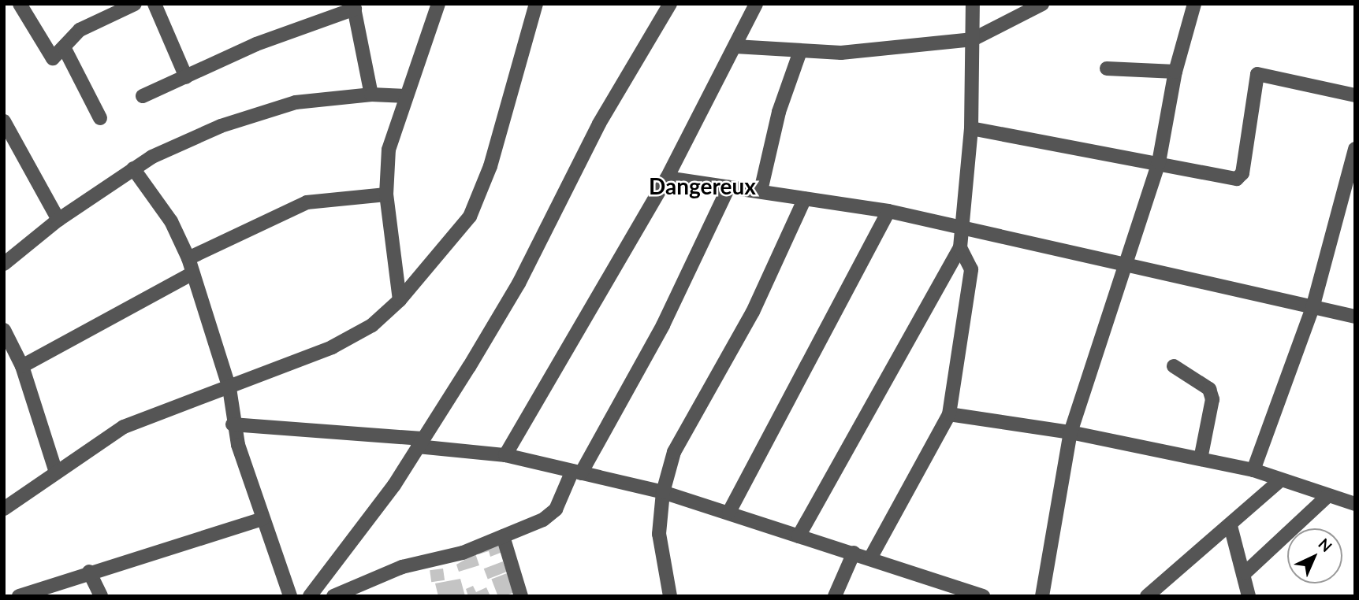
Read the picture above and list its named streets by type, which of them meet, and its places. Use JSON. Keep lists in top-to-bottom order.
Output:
{
  "districts": ["Dangereux"],
  "north": "top right"
}
